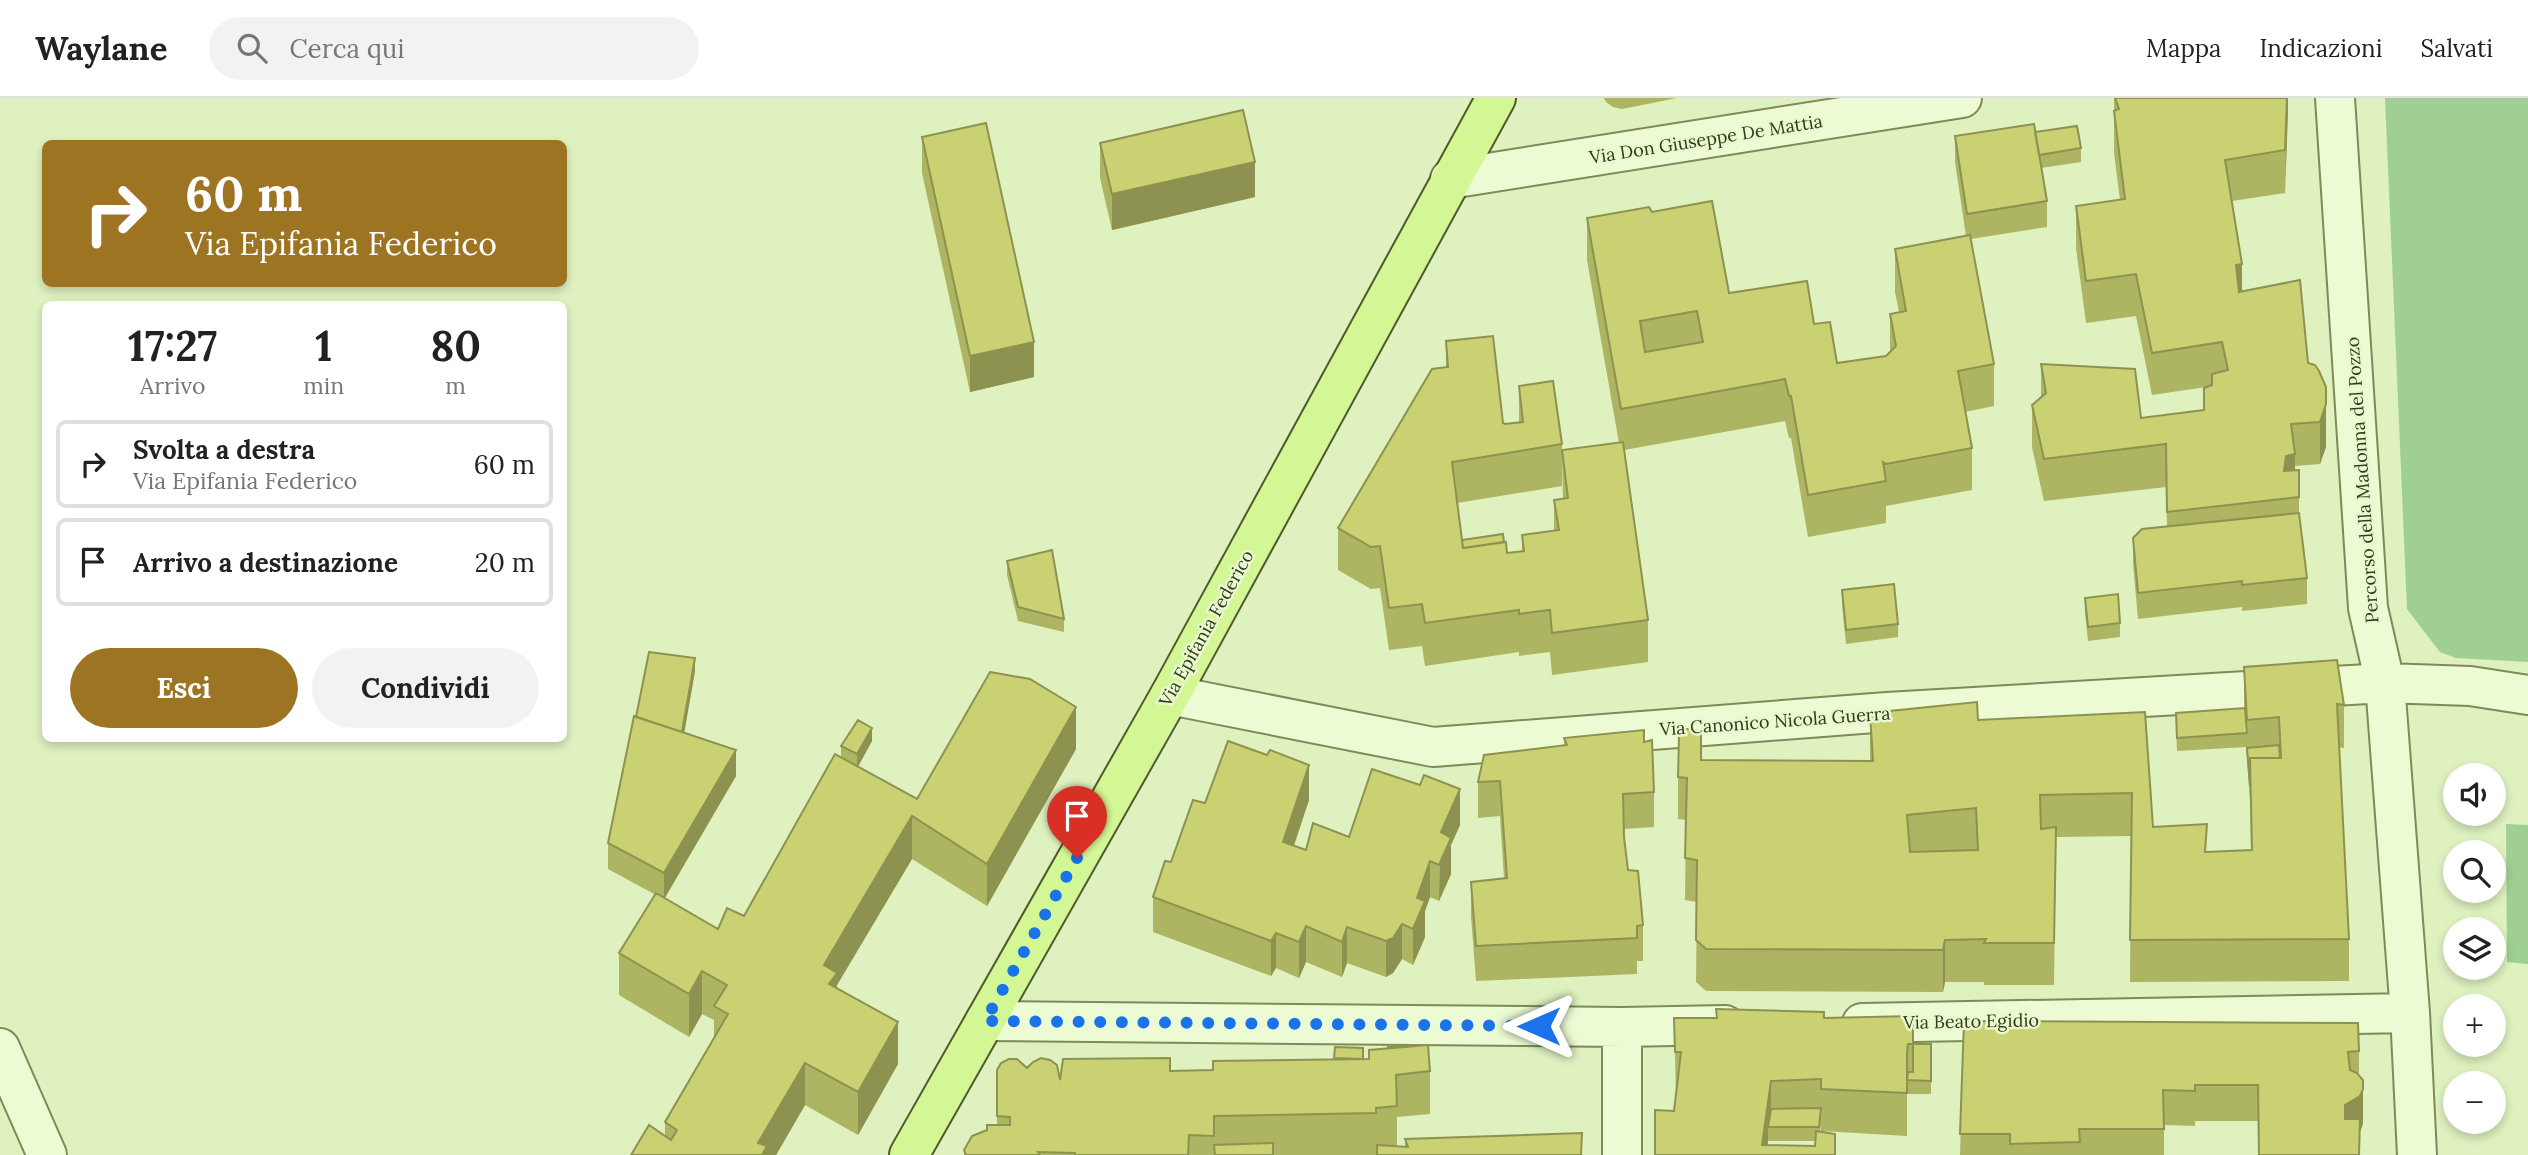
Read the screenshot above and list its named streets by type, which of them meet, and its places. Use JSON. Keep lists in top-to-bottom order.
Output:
{
  "streets": {
    "main road": ["Via Epifania Federico"],
    "street": [
      "Via Don Giuseppe De Mattia",
      "Percorso della Madonna del Pozzo",
      "Via Canonico Nicola Guerra",
      "Via Beato Egidio"
    ]
  },
  "crossings": [
    ["Via Don Giuseppe De Mattia", "Via Epifania Federico"],
    ["Percorso della Madonna del Pozzo", "Via Canonico Nicola Guerra"],
    ["Percorso della Madonna del Pozzo", "Via Beato Egidio"],
    ["Via Epifania Federico", "Via Canonico Nicola Guerra"]
  ],
  "page": {
    "header": "Waylane",
    "search": "Cerca qui",
    "nav": ["Mappa", "Indicazioni", "Salvati"],
    "turn": ["60 m", "Via Epifania Federico"],
    "eta": [
      "17:27",
      "Arrivo",
      "1",
      "min",
      "80",
      "m"
    ],
    "list": [
      {
        "name": "Svolta a destra",
        "note": "Via Epifania Federico",
        "value": "60 m"
      },
      {
        "name": "Arrivo a destinazione",
        "value": "20 m"
      }
    ],
    "buttons": ["Esci", "Condividi"],
    "map_buttons": ["+", "−"]
  }
}
